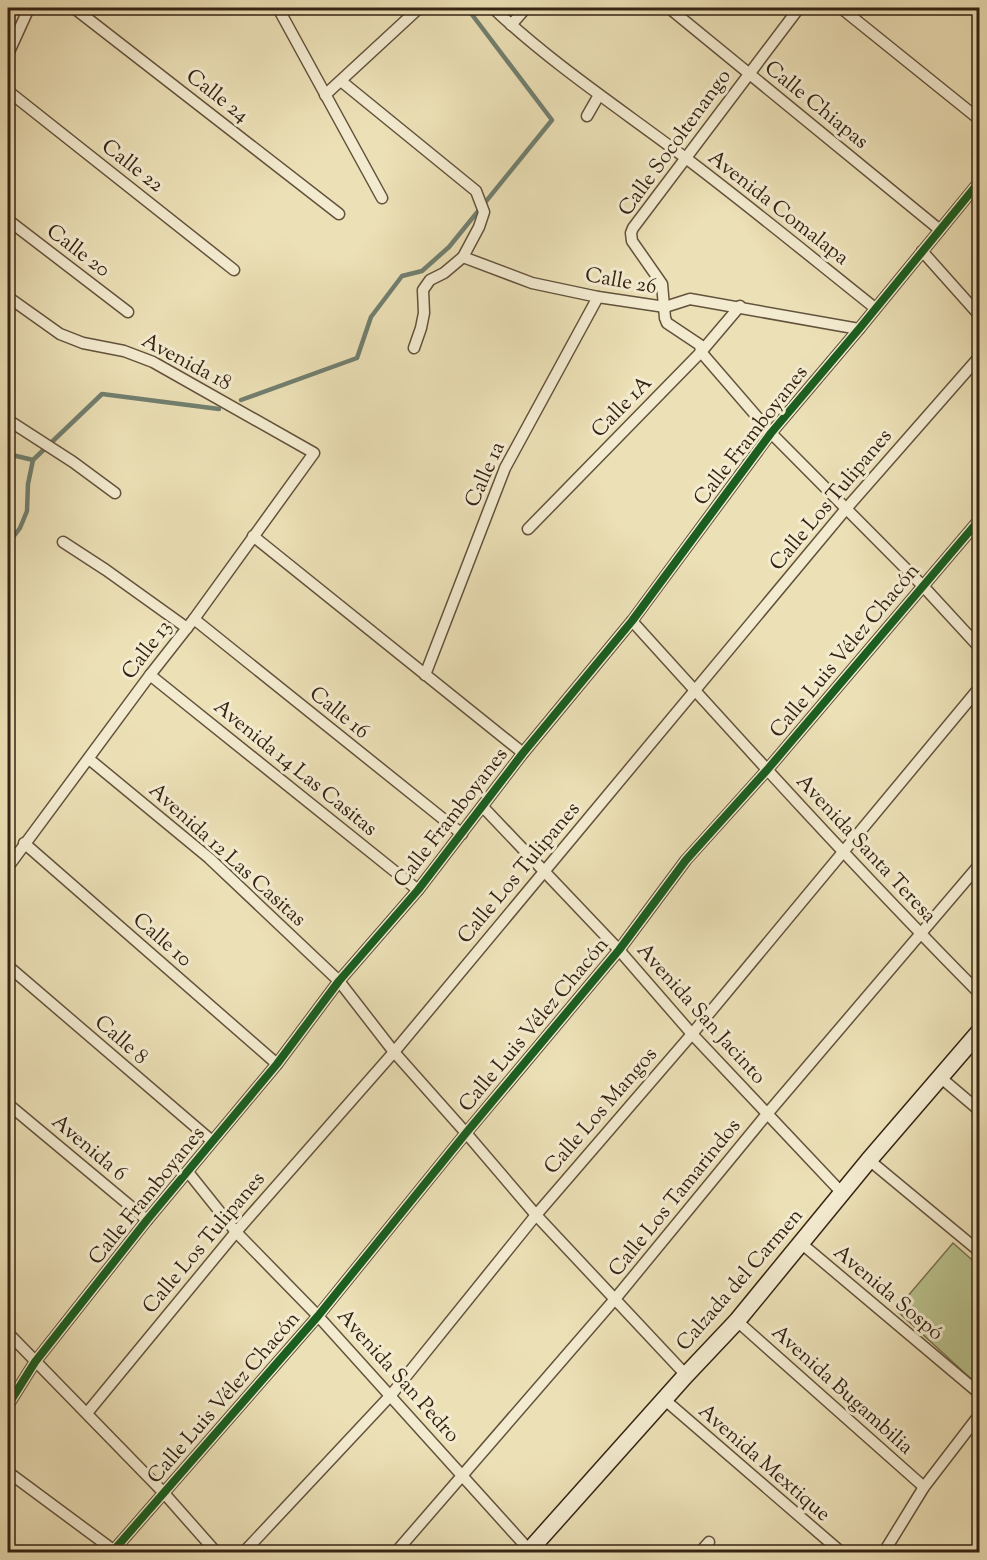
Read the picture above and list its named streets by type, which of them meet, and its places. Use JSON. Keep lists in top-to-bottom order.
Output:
{
  "streets": {
    "street": [
      "Calle 24",
      "Calle Chiapas",
      "Calle Socoltenango",
      "Calle 22",
      "Avenida Comalapa",
      "Calle 20",
      "Calle 26",
      "Avenida 18",
      "Calle 1A",
      "Calle Framboyanes",
      "Calle 1a",
      "Calle Los Tulipanes",
      "Calle 13",
      "Calle Luis Vélez Chacón",
      "Calle 16",
      "Avenida 14 Las Casitas",
      "Avenida Santa Teresa",
      "Avenida 12 Las Casitas",
      "Calle 10",
      "Avenida San Jacinto",
      "Calle 8",
      "Calle Los Mangos",
      "Avenida 6",
      "Calle Los Tamarindos",
      "Calzada del Carmen",
      "Avenida Sospó",
      "Avenida San Pedro",
      "Avenida Bugambilia",
      "Avenida Mextique"
    ]
  },
  "crossings": [
    ["Calle Chiapas", "Calle Socoltenango"],
    ["Calle Chiapas", "Calle Framboyanes"],
    ["Calle Socoltenango", "Avenida Comalapa"],
    ["Calle Socoltenango", "Calle 26"],
    ["Avenida Comalapa", "Calle Framboyanes"],
    ["Calle 26", "Calle 1A"],
    ["Calle 26", "Calle Framboyanes"],
    ["Calle 26", "Calle 1a"],
    ["Avenida 18", "Calle 13"],
    ["Calle Framboyanes", "Calle 16"],
    ["Calle Framboyanes", "Avenida 14 Las Casitas"],
    ["Calle Framboyanes", "Avenida Santa Teresa"],
    ["Calle Framboyanes", "Avenida 12 Las Casitas"],
    ["Calle Framboyanes", "Calle 10"],
    ["Calle Framboyanes", "Avenida San Jacinto"],
    ["Calle Framboyanes", "Calle 8"],
    ["Calle Framboyanes", "Avenida 6"],
    ["Calle Framboyanes", "Avenida San Pedro"],
    ["Calle Los Tulipanes", "Avenida Santa Teresa"],
    ["Calle Los Tulipanes", "Avenida 12 Las Casitas"],
    ["Calle Los Tulipanes", "Avenida San Jacinto"],
    ["Calle Los Tulipanes", "Avenida San Pedro"],
    ["Calle 13", "Calle 16"],
    ["Calle 13", "Avenida 14 Las Casitas"],
    ["Calle 13", "Avenida 12 Las Casitas"],
    ["Calle 13", "Calle 10"],
    ["Calle Luis Vélez Chacón", "Avenida Santa Teresa"],
    ["Calle Luis Vélez Chacón", "Avenida 12 Las Casitas"],
    ["Calle Luis Vélez Chacón", "Avenida San Jacinto"],
    ["Calle Luis Vélez Chacón", "Avenida San Pedro"],
    ["Avenida Santa Teresa", "Calle Los Mangos"],
    ["Avenida Santa Teresa", "Calle Los Tamarindos"],
    ["Avenida 12 Las Casitas", "Calle Los Mangos"],
    ["Avenida 12 Las Casitas", "Calle Los Tamarindos"],
    ["Avenida 12 Las Casitas", "Calzada del Carmen"],
    ["Avenida San Jacinto", "Calle Los Mangos"],
    ["Avenida San Jacinto", "Calle Los Tamarindos"],
    ["Avenida San Jacinto", "Calzada del Carmen"],
    ["Calle Los Mangos", "Avenida San Pedro"],
    ["Calle Los Tamarindos", "Avenida San Pedro"],
    ["Calzada del Carmen", "Avenida Sospó"],
    ["Calzada del Carmen", "Avenida San Pedro"],
    ["Calzada del Carmen", "Avenida Bugambilia"],
    ["Calzada del Carmen", "Avenida Mextique"]
  ]
}
